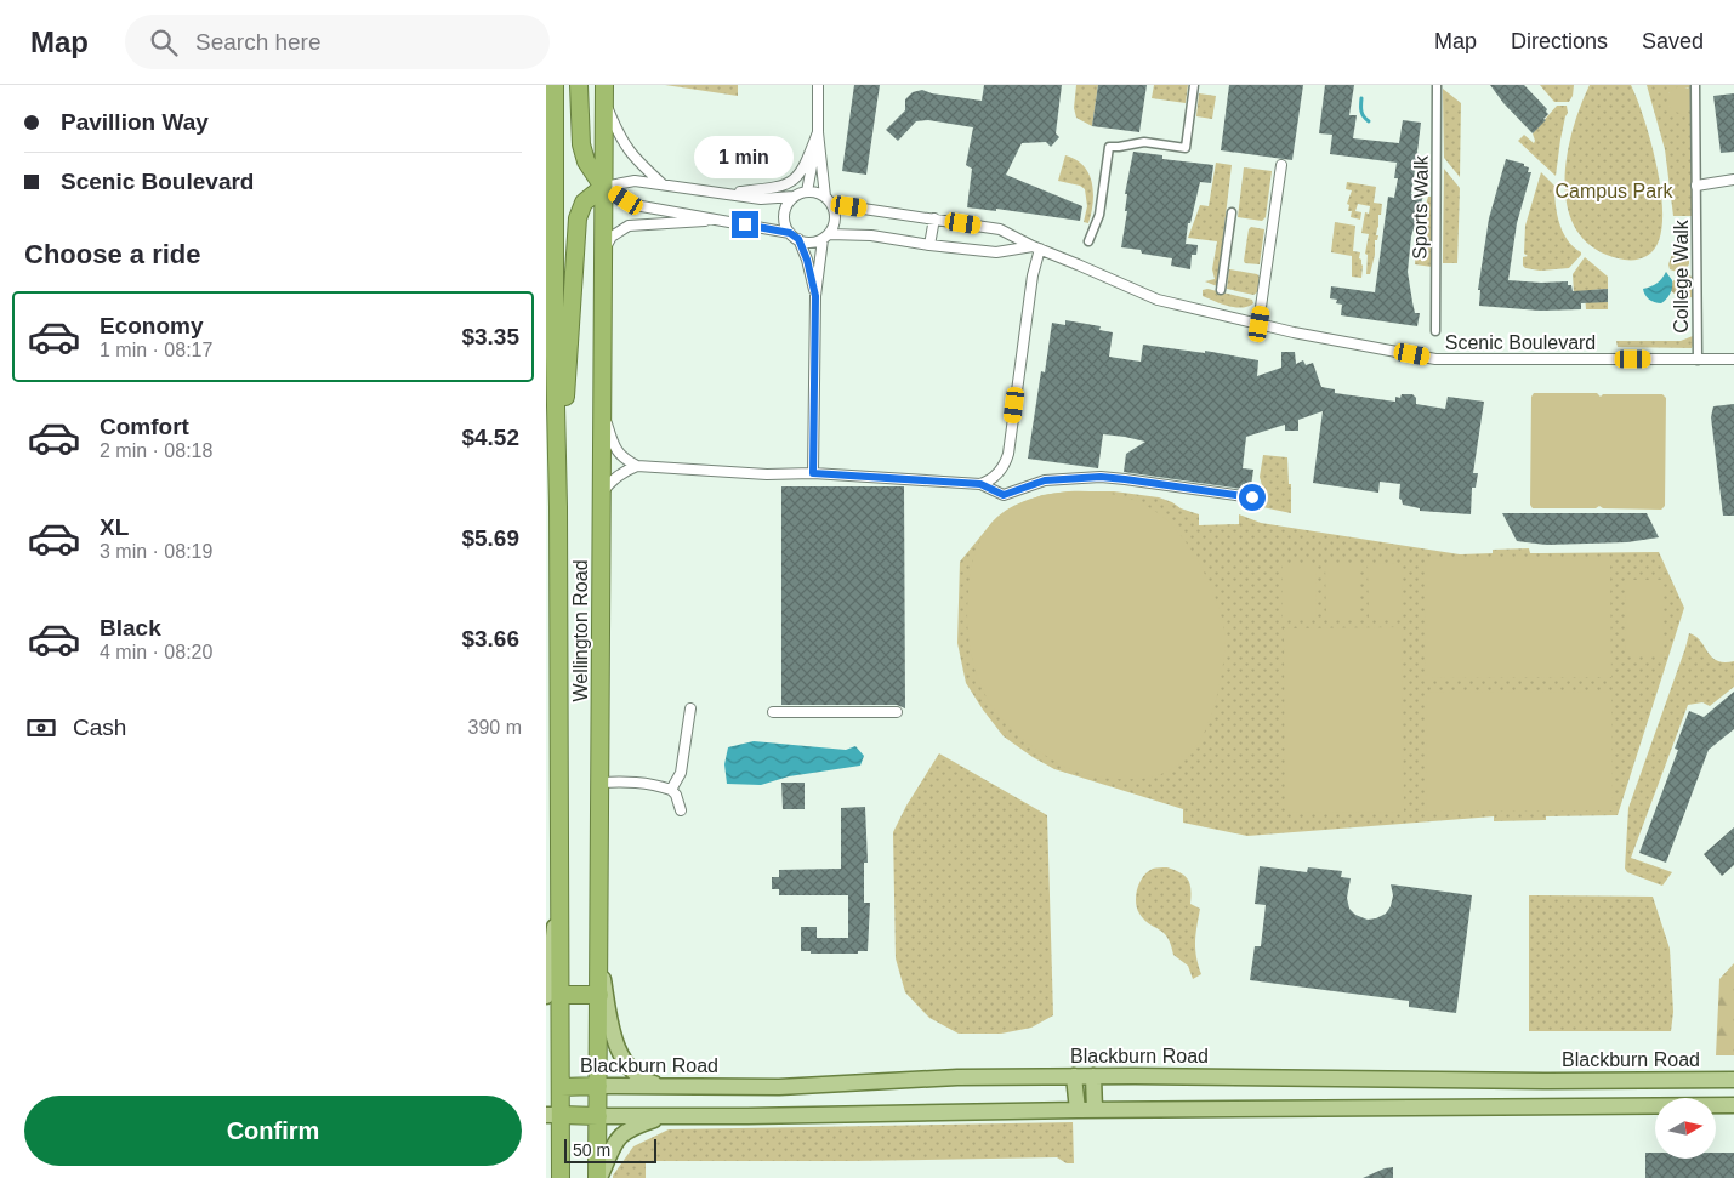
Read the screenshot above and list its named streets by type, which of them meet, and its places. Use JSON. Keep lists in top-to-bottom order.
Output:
{
  "streets": {
    "highway": ["Wellington Road", "Blackburn Road"],
    "street": ["Sports Walk", "College Walk", "Scenic Boulevard"]
  },
  "crossings": [
    ["College Walk", "Scenic Boulevard"],
    ["Wellington Road", "Blackburn Road"]
  ],
  "parks": ["Campus Park"],
  "scale_bar": "50 m",
  "north": "right",
  "page": {
    "header": "Map",
    "search": "Search here",
    "nav": ["Map", "Directions", "Saved"],
    "banner": ["Pavillion Way", "Scenic Boulevard"],
    "bubble": "1 min",
    "heading": "Choose a ride",
    "list": [
      {
        "name": "Economy",
        "note": "1 min · 08:17",
        "value": "$3.35"
      },
      {
        "name": "Comfort",
        "note": "2 min · 08:18",
        "value": "$4.52"
      },
      {
        "name": "XL",
        "note": "3 min · 08:19",
        "value": "$5.69"
      },
      {
        "name": "Black",
        "note": "4 min · 08:20",
        "value": "$3.66"
      }
    ],
    "pay": ["Cash", "390 m"],
    "buttons": "Confirm",
    "scale": "50 m"
  }
}
